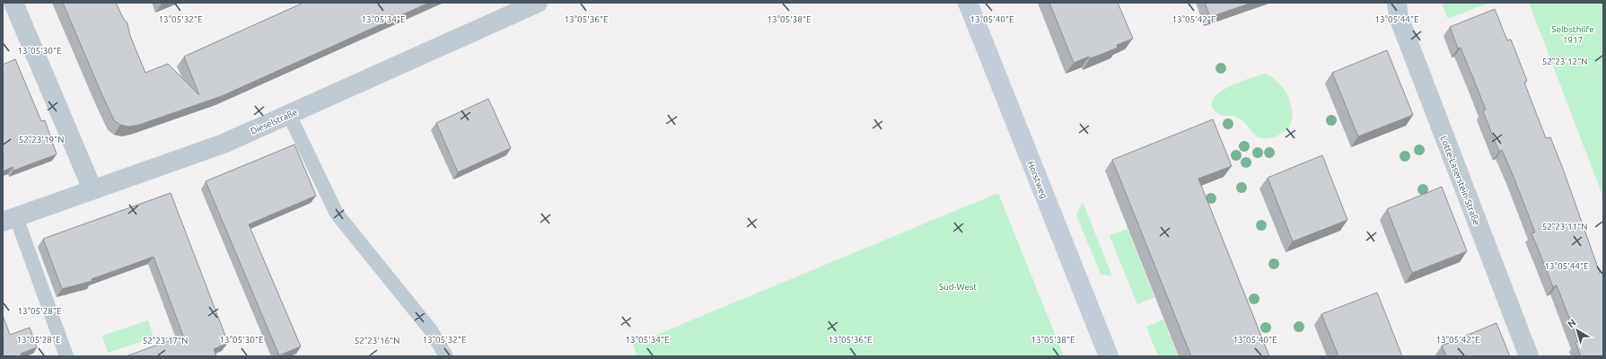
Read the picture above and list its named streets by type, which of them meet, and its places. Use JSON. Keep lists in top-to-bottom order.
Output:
{
  "streets": {
    "street": ["Dieselstraße", "Horstweg", "Lotte-Laserstein-Straße"]
  },
  "parks": ["Selbsthilfe 1917", "Süd-West"],
  "north": "top left",
  "coordinates": [
    "13°05'44\"E",
    "13°05'32\"E",
    "13°05'34\"E",
    "13°05'36\"E",
    "13°05'38\"E",
    "13°05'40\"E",
    "13°05'42\"E",
    "13°05'30\"E",
    "52°23'12\"N",
    "52°23'19\"N",
    "52°23'11\"N",
    "13°05'28\"E",
    "52°23'17\"N",
    "52°23'16\"N"
  ]
}
